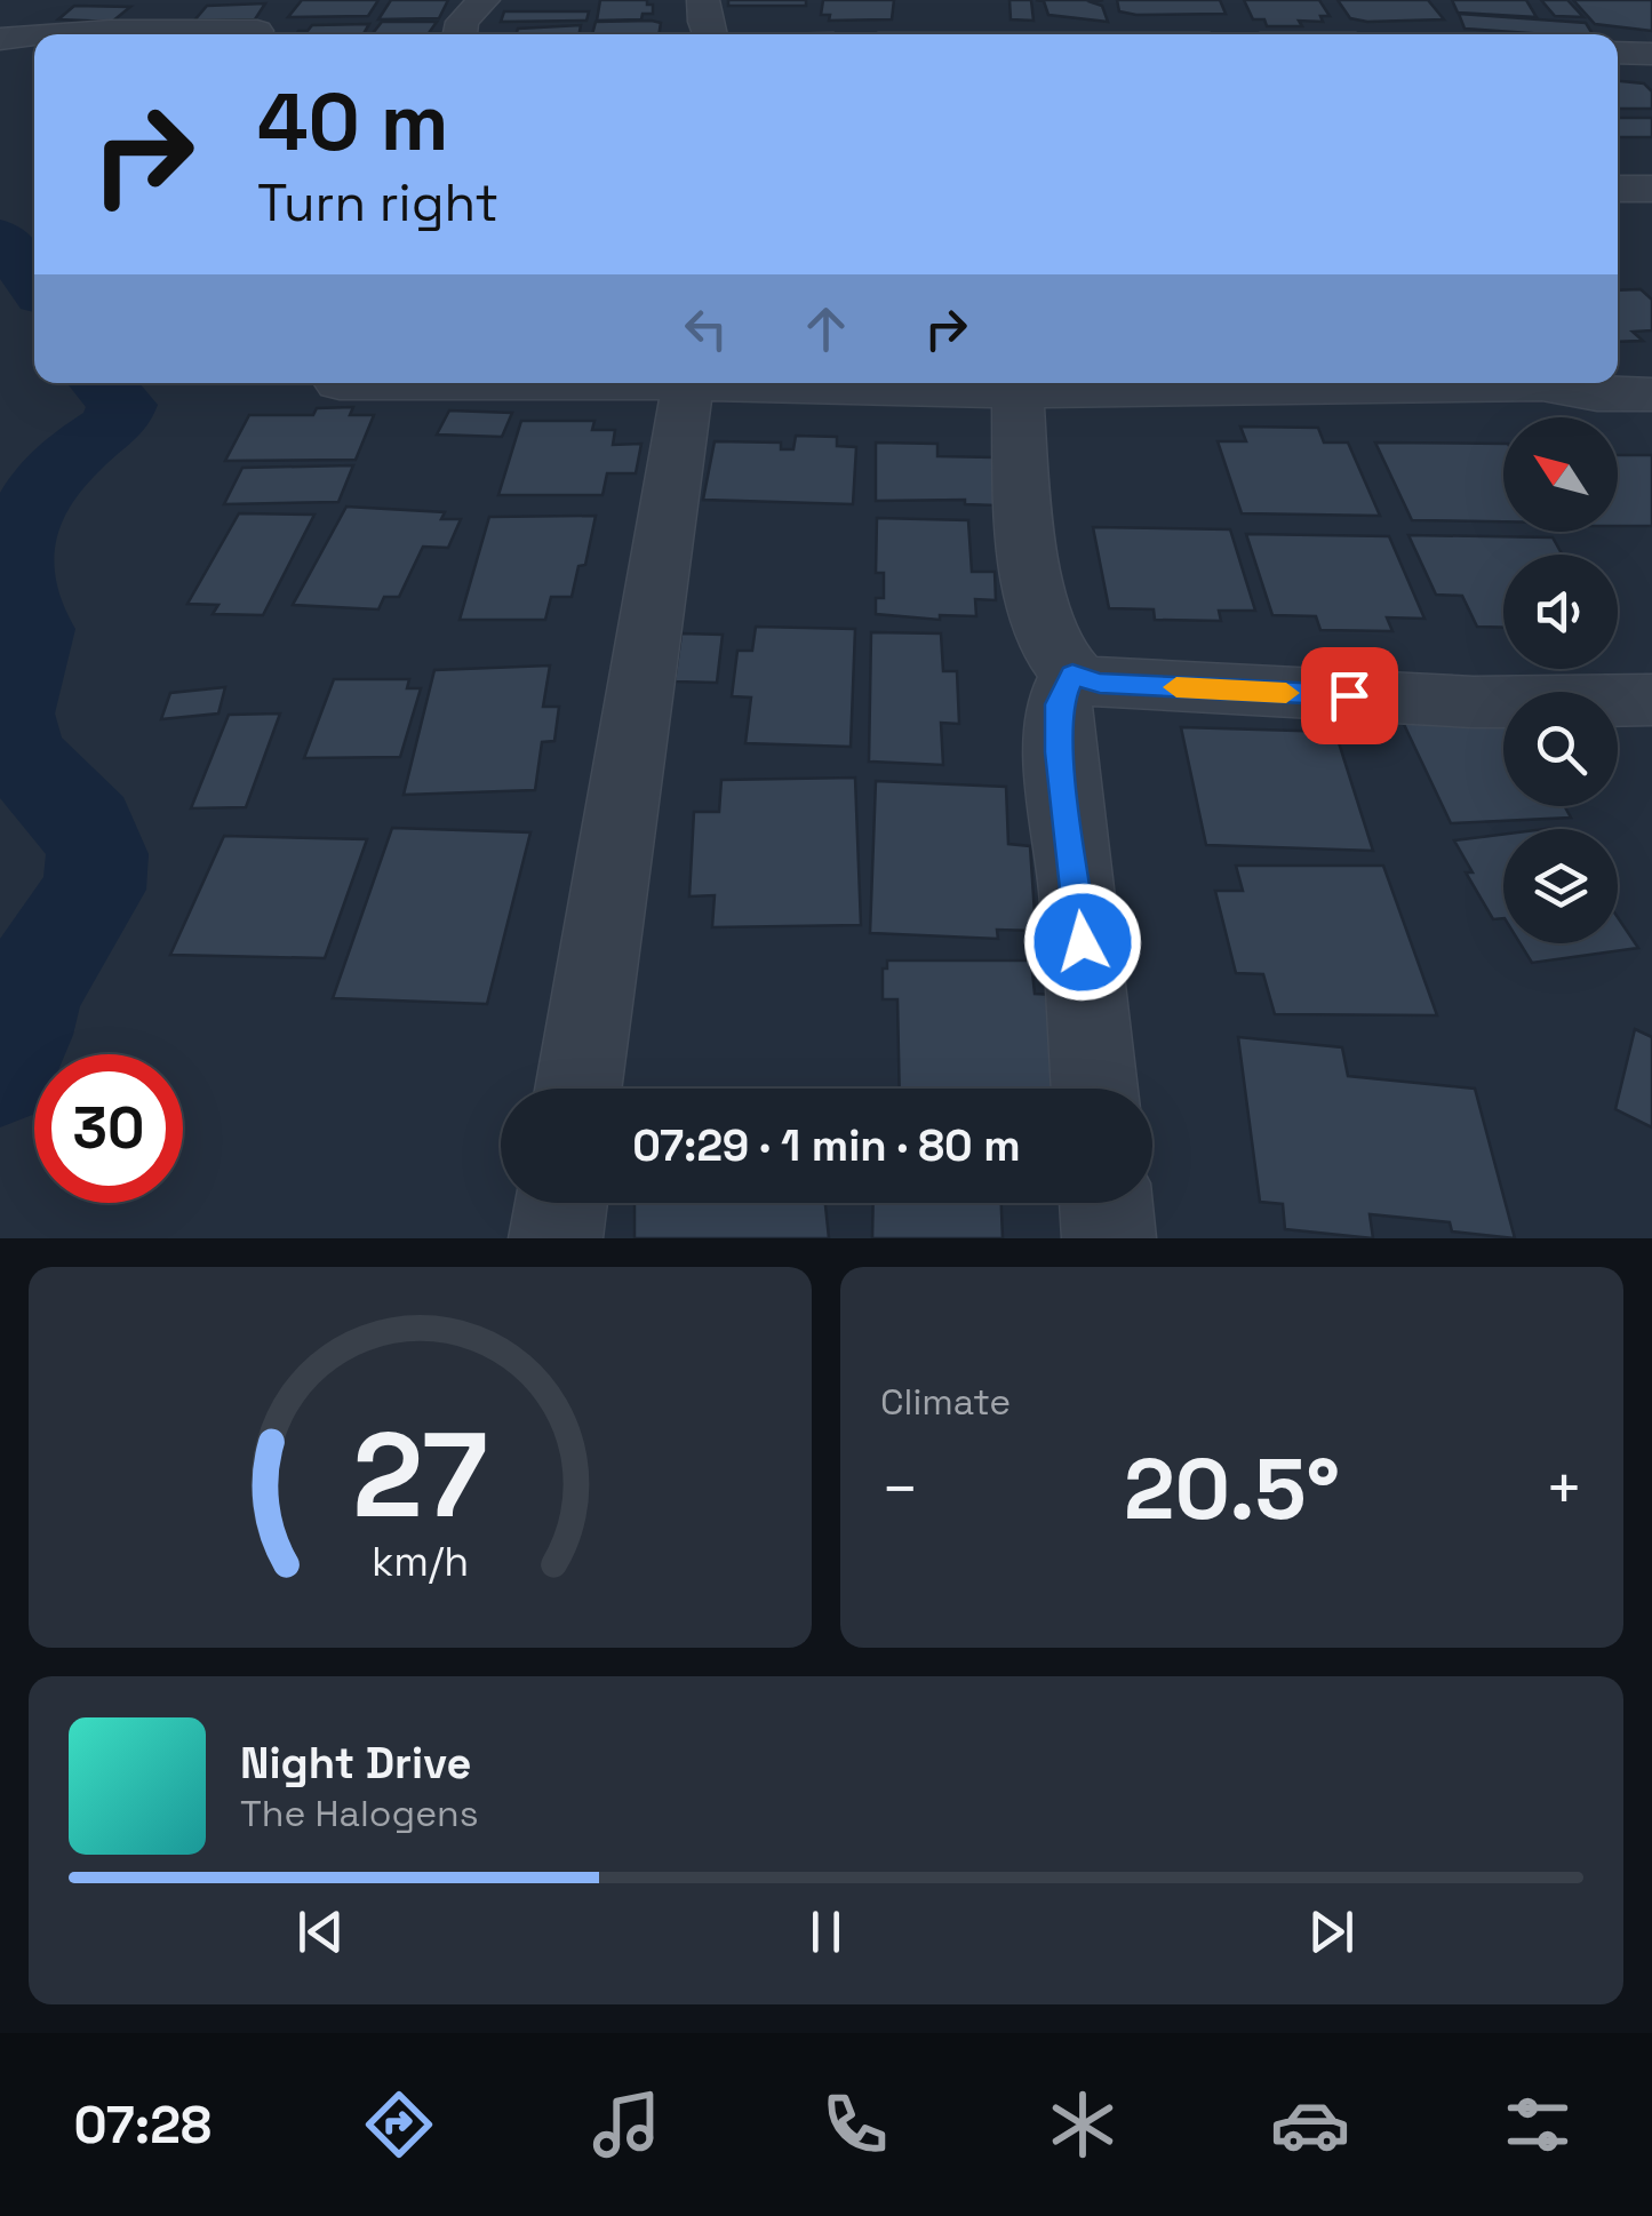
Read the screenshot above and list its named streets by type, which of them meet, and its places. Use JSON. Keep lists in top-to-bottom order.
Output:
{
  "north": "top left",
  "page": {
    "turn": ["40 m", "Turn right"],
    "limit": "30",
    "trip": "07:29 · 1 min · 80 m",
    "tile": "Climate",
    "heat": ["−", "20.5°", "+"],
    "song": ["Night Drive", "The Halogens"],
    "tabs": "07:28",
    "gauge": ["27", "km/h"]
  }
}
